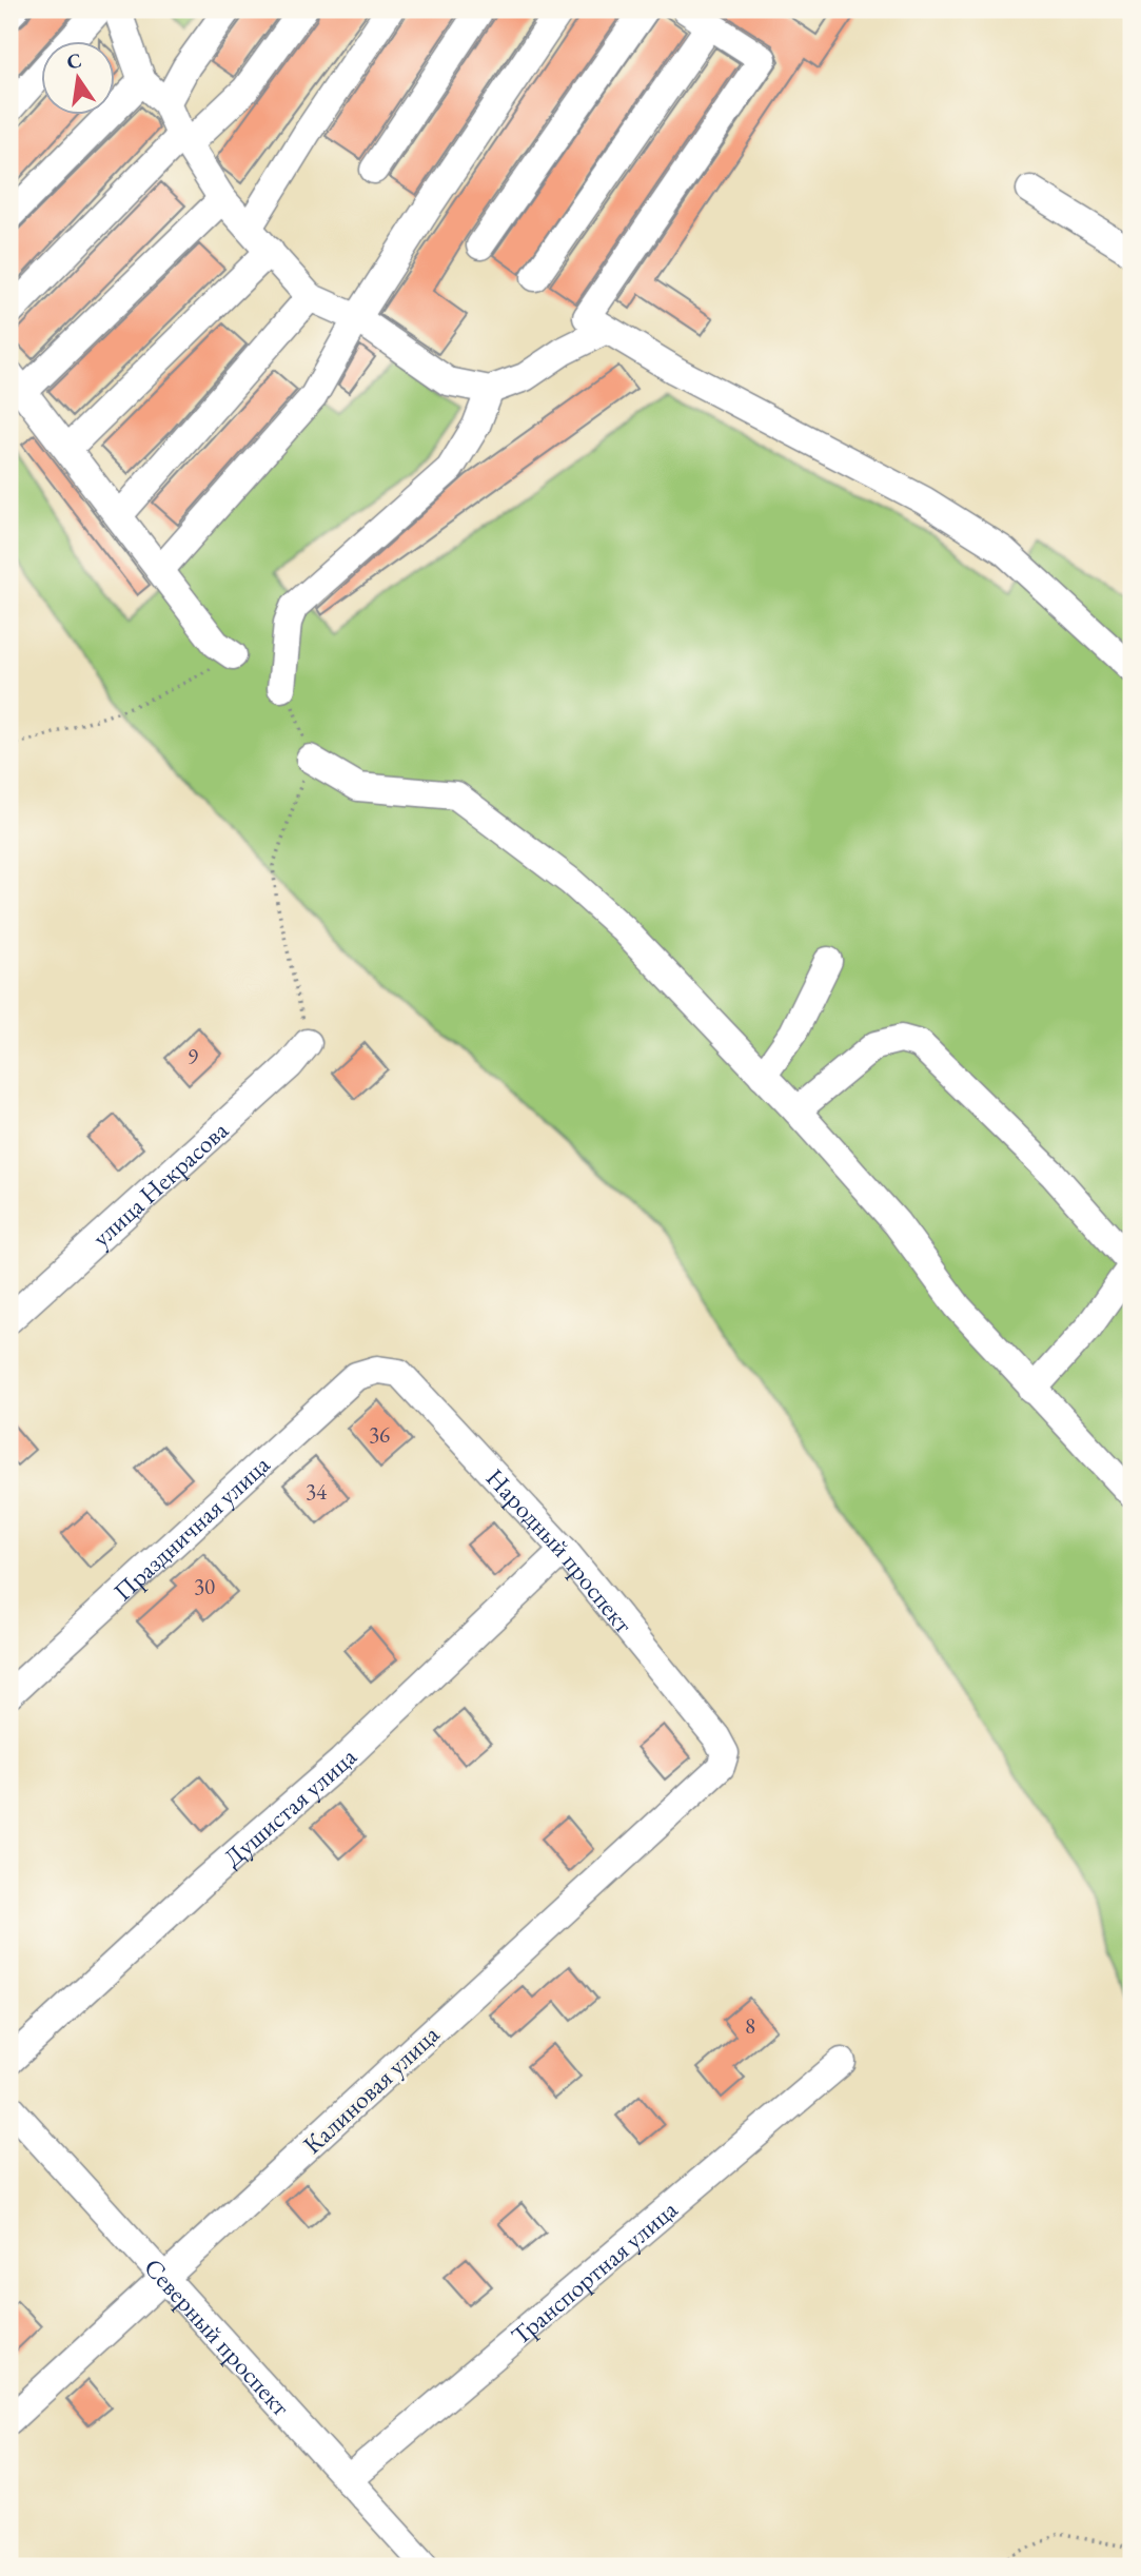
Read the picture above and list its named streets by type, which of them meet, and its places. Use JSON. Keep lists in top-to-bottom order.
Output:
{
  "streets": {
    "street": [
      "улица Некрасова",
      "Праздничная улица",
      "Народный проспект",
      "Душистая улица",
      "Калиновая улица",
      "Транспортная улица",
      "Северный проспект"
    ]
  },
  "crossings": [
    ["Праздничная улица", "Народный проспект"],
    ["Народный проспект", "Душистая улица"],
    ["Народный проспект", "Калиновая улица"],
    ["Калиновая улица", "Северный проспект"],
    ["Транспортная улица", "Северный проспект"]
  ],
  "house_numbers": [
    "9",
    "36",
    "34",
    "30",
    "8"
  ],
  "north": "top"
}
